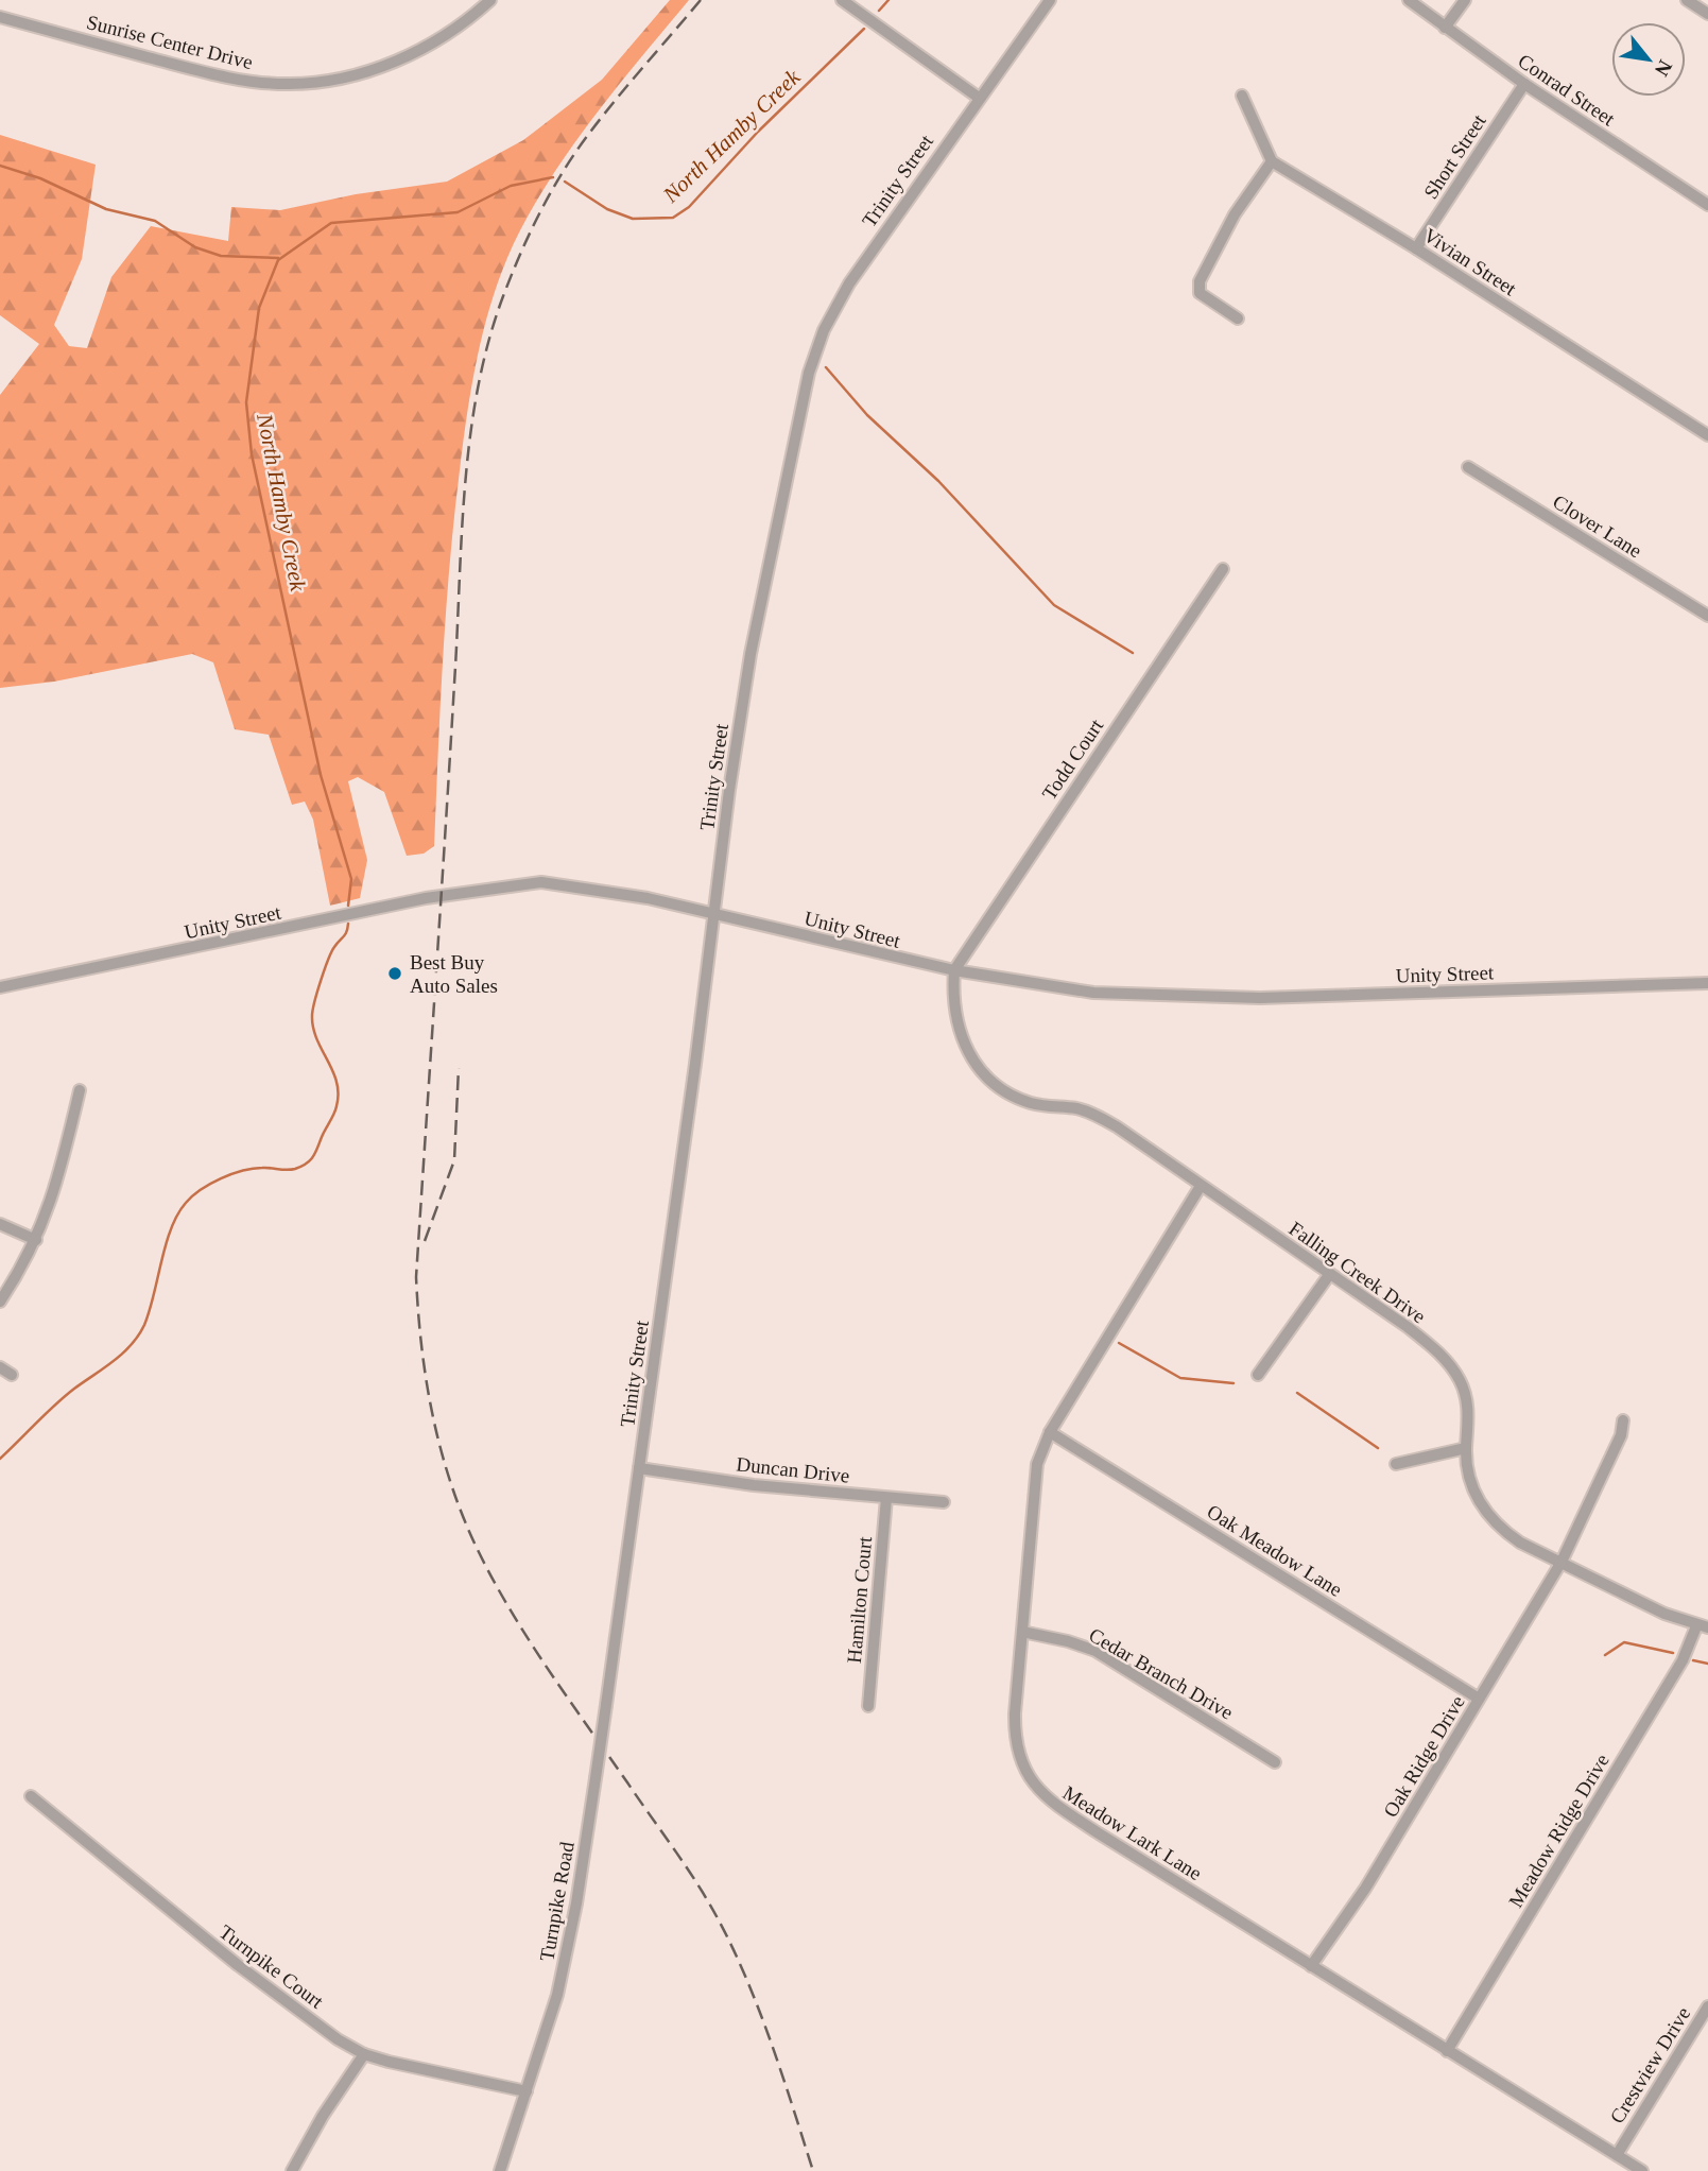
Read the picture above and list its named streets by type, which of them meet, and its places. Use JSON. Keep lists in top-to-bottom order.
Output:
{
  "streets": {
    "street": [
      "Sunrise Center Drive",
      "Conrad Street",
      "Short Street",
      "Trinity Street",
      "Vivian Street",
      "Clover Lane",
      "Todd Court",
      "Unity Street",
      "Falling Creek Drive",
      "Duncan Drive",
      "Oak Meadow Lane",
      "Hamilton Court",
      "Cedar Branch Drive",
      "Oak Ridge Drive",
      "Meadow Ridge Drive",
      "Meadow Lark Lane",
      "Turnpike Road",
      "Turnpike Court",
      "Crestview Drive"
    ]
  },
  "crossings": [
    ["Conrad Street", "Short Street"],
    ["Short Street", "Vivian Street"],
    ["Trinity Street", "Unity Street"],
    ["Trinity Street", "Duncan Drive"],
    ["Trinity Street", "Turnpike Road"],
    ["Todd Court", "Unity Street"],
    ["Todd Court", "Falling Creek Drive"],
    ["Unity Street", "Falling Creek Drive"],
    ["Falling Creek Drive", "Oak Ridge Drive"],
    ["Falling Creek Drive", "Meadow Ridge Drive"],
    ["Falling Creek Drive", "Meadow Lark Lane"],
    ["Duncan Drive", "Hamilton Court"],
    ["Oak Meadow Lane", "Oak Ridge Drive"],
    ["Oak Meadow Lane", "Meadow Lark Lane"],
    ["Cedar Branch Drive", "Meadow Lark Lane"],
    ["Oak Ridge Drive", "Meadow Lark Lane"],
    ["Meadow Ridge Drive", "Meadow Lark Lane"],
    ["Meadow Lark Lane", "Crestview Drive"],
    ["Turnpike Road", "Turnpike Court"]
  ],
  "water": ["North Hamby Creek"],
  "places": ["Best Buy Auto Sales"],
  "north": "bottom right"
}
